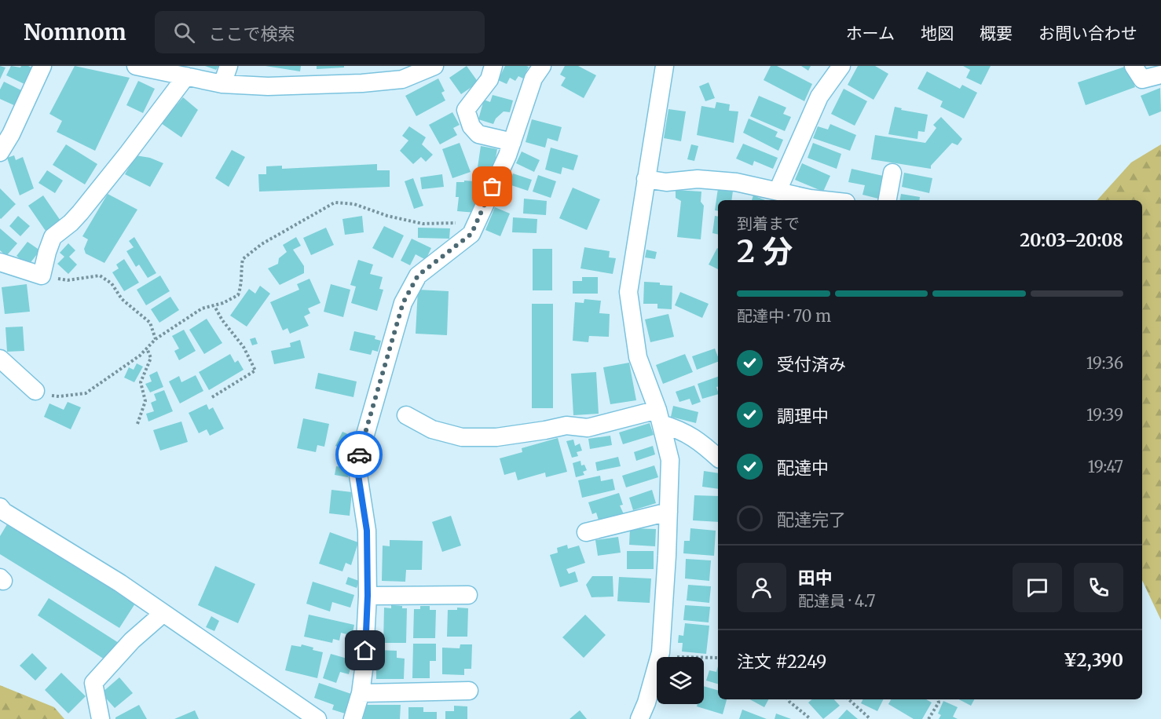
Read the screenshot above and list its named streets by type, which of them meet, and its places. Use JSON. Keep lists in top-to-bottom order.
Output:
{
  "page": {
    "header": "Nomnom",
    "search": "ここで検索",
    "nav": [
      "ホーム",
      "地図",
      "概要",
      "お問い合わせ"
    ],
    "heading": ["2 分", "到着まで", "20:03–20:08"],
    "panel": [
      "田中",
      "配達員 · 4.7",
      "注文 #2249",
      "¥2,390"
    ],
    "bar": "配達中 · 70 m",
    "list": [
      ["受付済み", "19:36"],
      ["調理中", "19:39"],
      ["配達中", "19:47"],
      "配達完了"
    ]
  }
}
